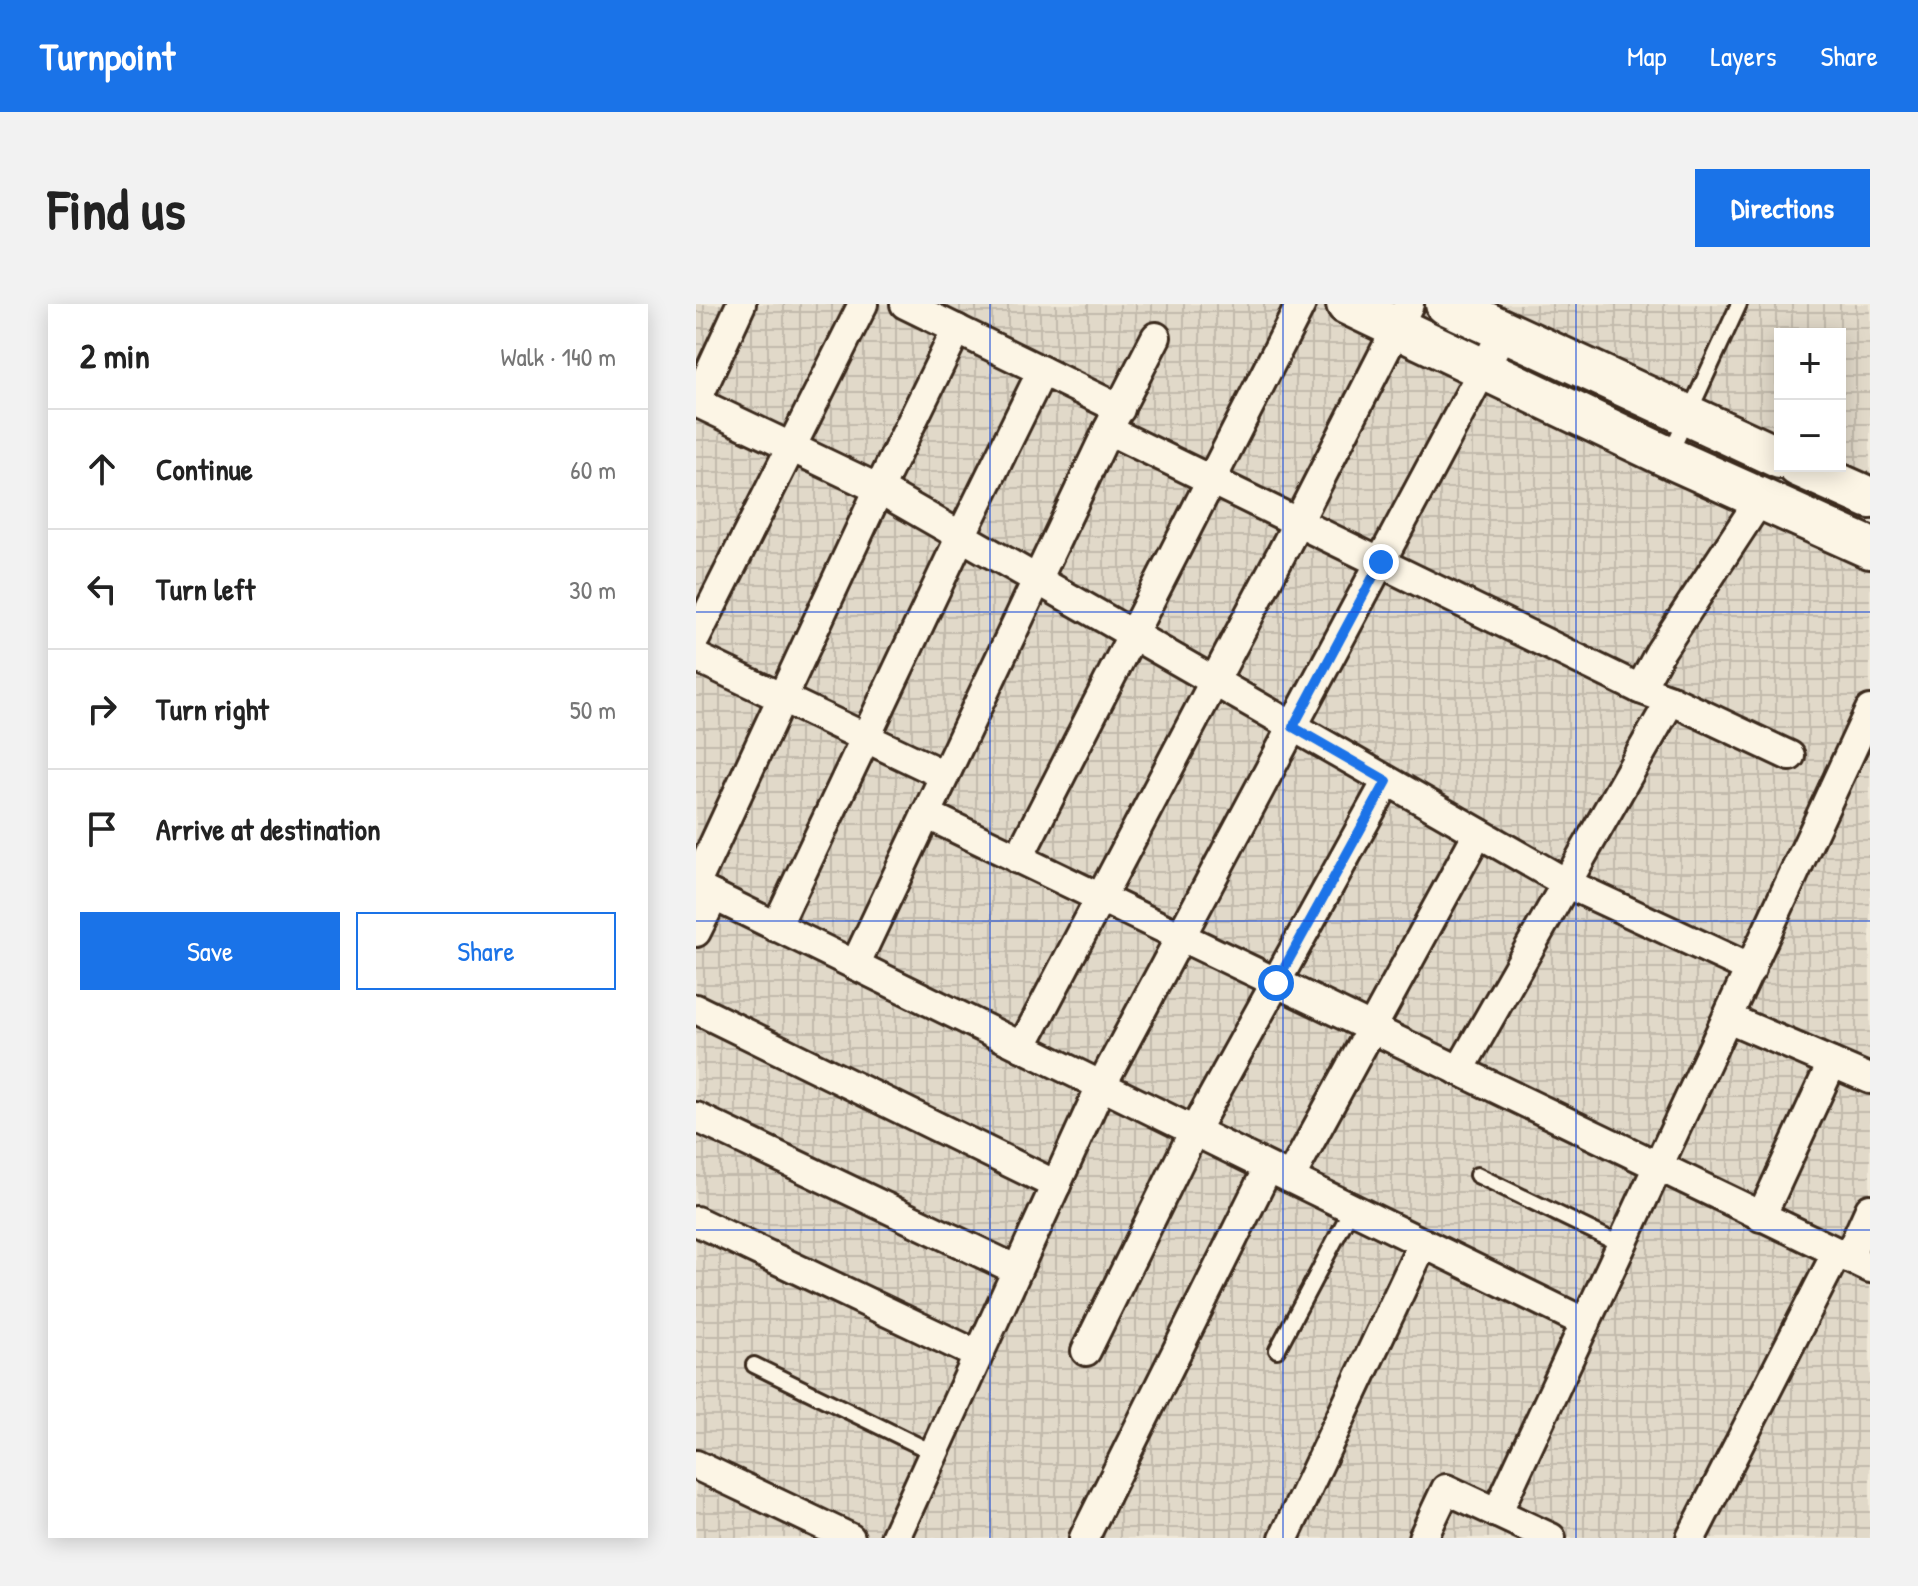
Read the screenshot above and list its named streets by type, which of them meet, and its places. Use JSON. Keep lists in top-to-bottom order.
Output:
{
  "page": {
    "header": "Turnpoint",
    "nav": ["Map", "Layers", "Share"],
    "buttons": [
      "Directions",
      ["Save", "Share"]
    ],
    "title": "Find us",
    "heading": ["2 min", "Walk · 140 m"],
    "map_buttons": ["+", "−"],
    "list": [
      ["Continue", "60 m"],
      ["Turn left", "30 m"],
      ["Turn right", "50 m"],
      "Arrive at destination"
    ]
  }
}
